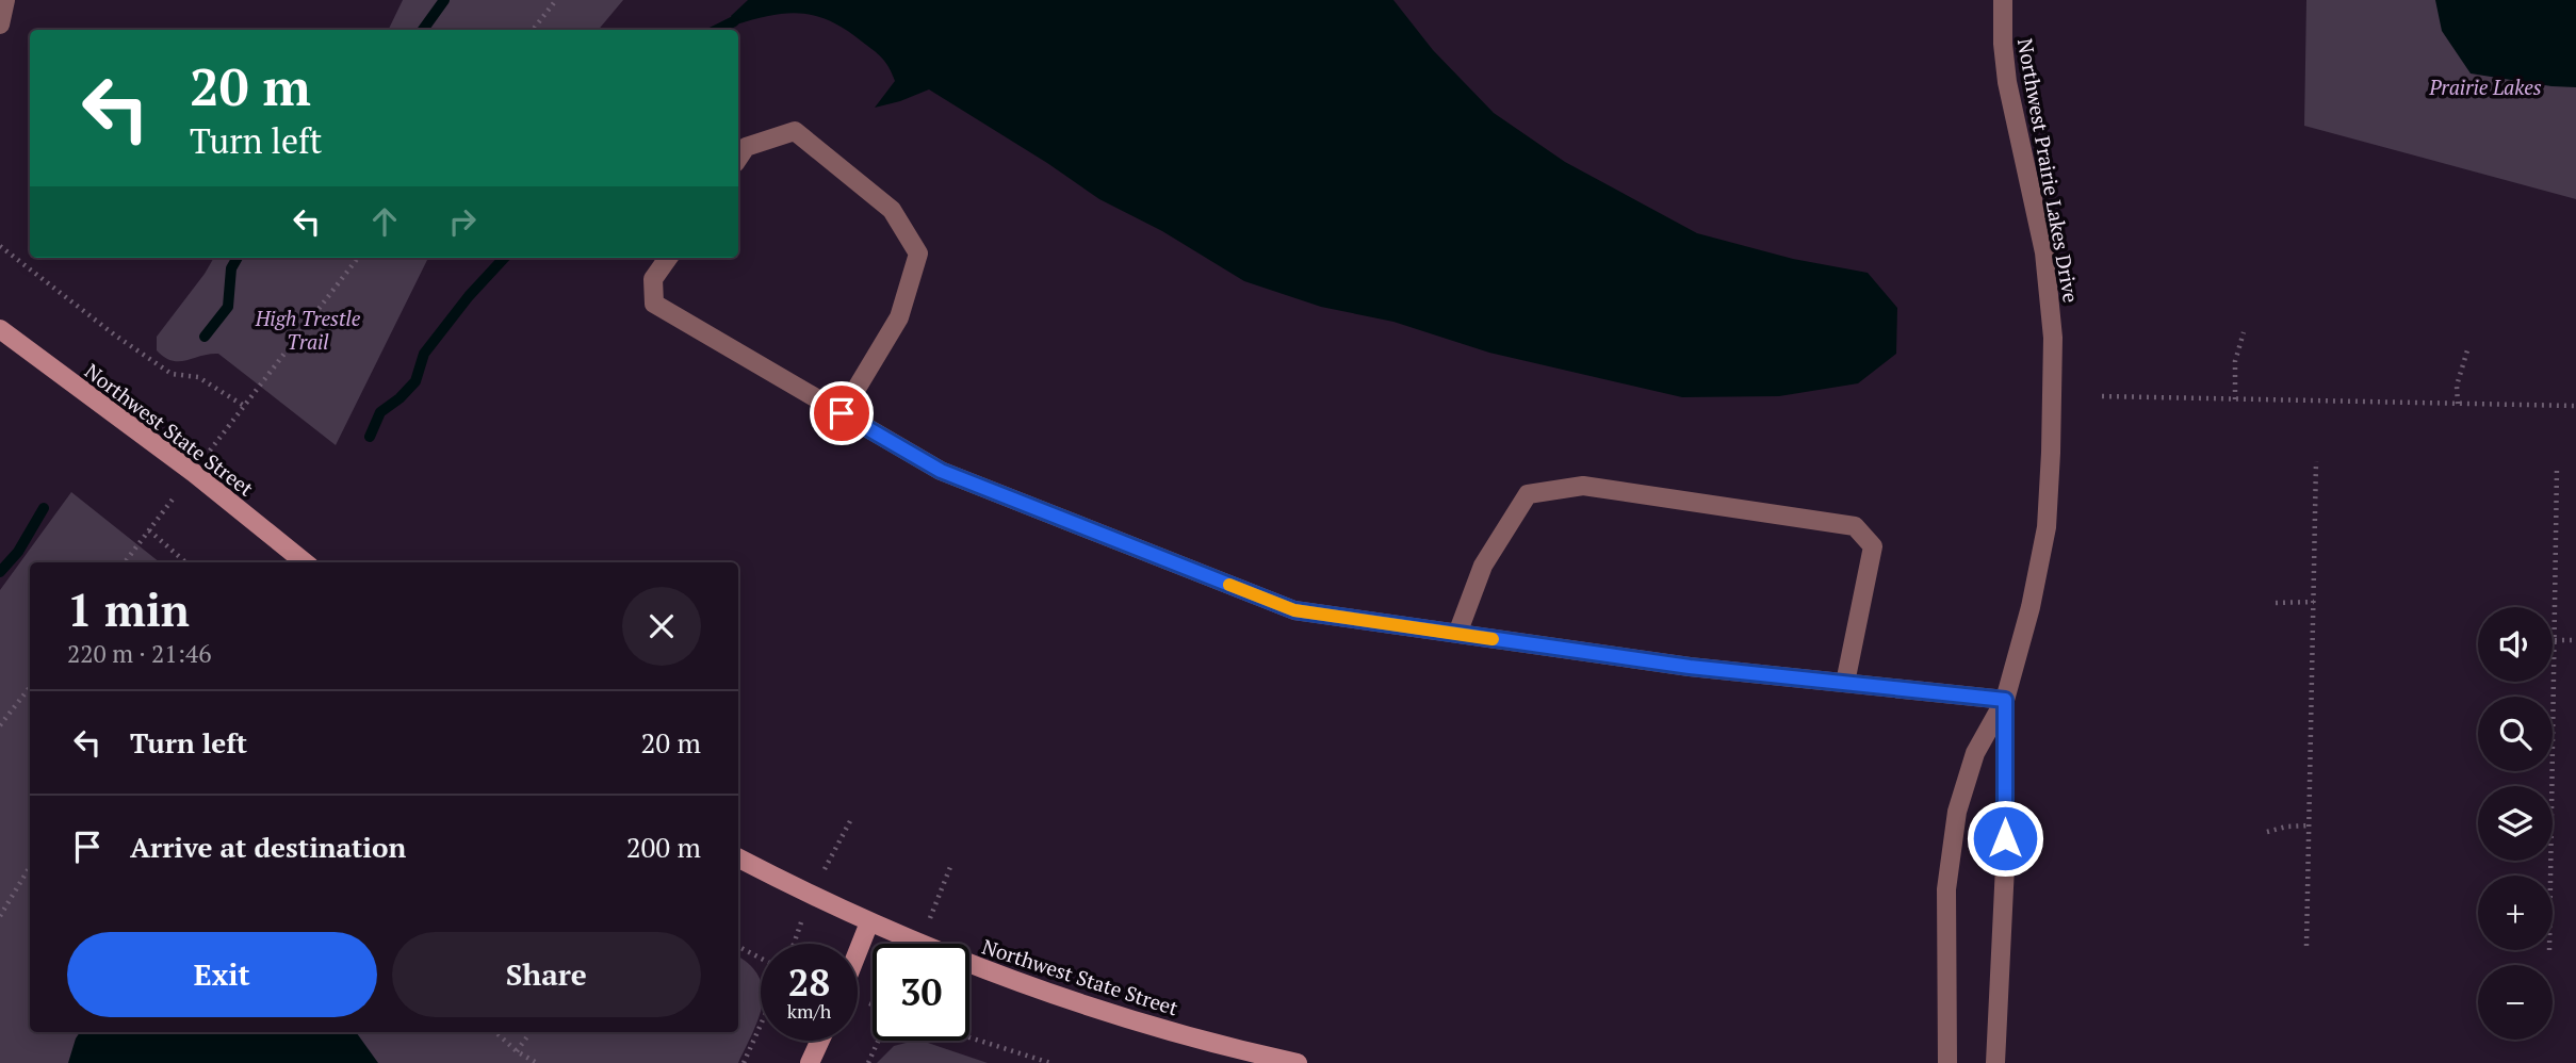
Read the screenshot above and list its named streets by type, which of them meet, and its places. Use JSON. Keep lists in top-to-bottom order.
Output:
{
  "streets": {
    "main road": ["Northwest State Street"],
    "street": ["Northwest Prairie Lakes Drive"]
  },
  "parks": ["Prairie Lakes", "High Trestle Trail"],
  "page": {
    "turn": ["20 m", "Turn left"],
    "heading": ["1 min", "220 m · 21:46"],
    "map_buttons": ["+", "−"],
    "list": [
      {
        "name": "Turn left",
        "value": "20 m"
      },
      {
        "name": "Arrive at destination",
        "value": "200 m"
      }
    ],
    "buttons": ["Exit", "Share"],
    "speed": "28 km/h",
    "limit": "30"
  }
}
